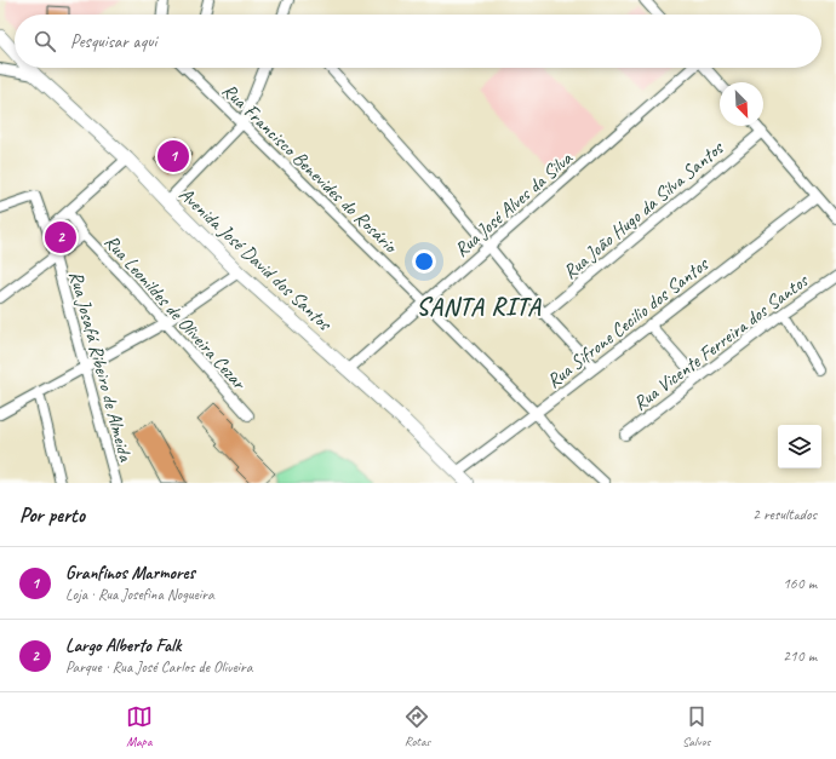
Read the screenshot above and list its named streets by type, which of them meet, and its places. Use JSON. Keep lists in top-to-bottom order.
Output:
{
  "streets": {
    "main road": ["Avenida José David dos Santos"],
    "street": [
      "Rua Francisco Benevides do Rosário",
      "Rua José Alves da Silva",
      "Rua João Hugo da Silva Santos",
      "Rua Leonildes de Oliveira Cezar",
      "Rua Sifrone Cecilio dos Santos",
      "Rua Vicente Ferreira dos Santos",
      "Rua Josafá Ribeiro de Almeida"
    ]
  },
  "crossings": [
    ["Rua Francisco Benevides do Rosário", "Rua José Alves da Silva"],
    ["Rua Francisco Benevides do Rosário", "Rua Sifrone Cecilio dos Santos"],
    ["Rua José Alves da Silva", "Avenida José David dos Santos"],
    ["Avenida José David dos Santos", "Rua Sifrone Cecilio dos Santos"],
    ["Rua Leonildes de Oliveira Cezar", "Rua Josafá Ribeiro de Almeida"]
  ],
  "districts": ["SANTA RITA"],
  "north": "bottom right",
  "page": {
    "search": "Pesquisar aqui",
    "pins": ["1", "2"],
    "heading": ["Por perto", "2 resultados"],
    "list": [
      {
        "mark": "1",
        "name": "Granfinos Marmores",
        "note": "Loja · Rua Josefina Nogueira",
        "value": "160 m"
      },
      {
        "mark": "2",
        "name": "Largo Alberto Falk",
        "note": "Parque · Rua José Carlos de Oliveira",
        "value": "210 m"
      }
    ],
    "nav": ["Mapa", "Rotas", "Salvos"]
  }
}
